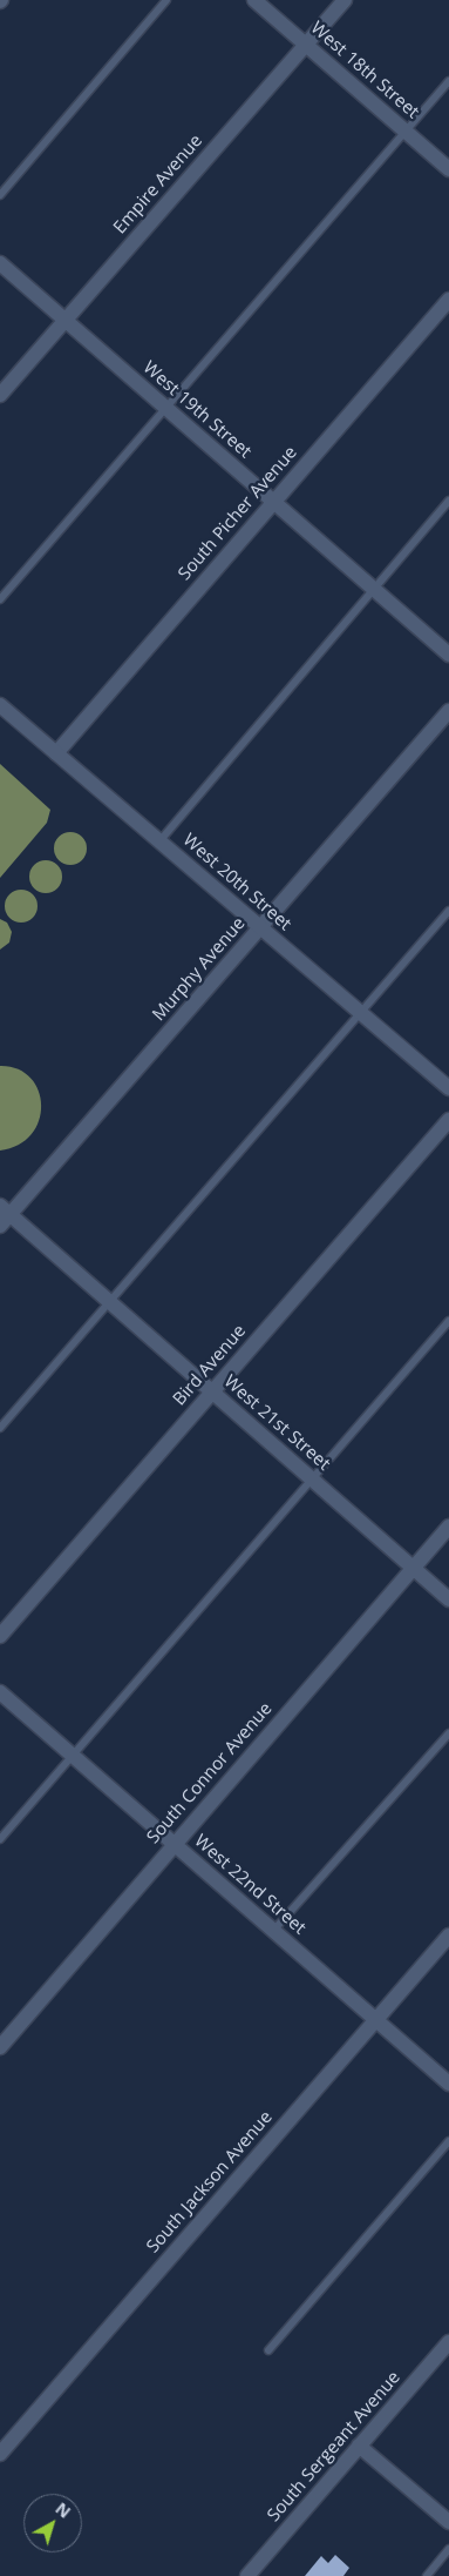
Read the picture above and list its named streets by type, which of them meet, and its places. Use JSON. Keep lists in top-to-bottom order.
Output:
{
  "streets": {
    "street": [
      "West 18th Street",
      "Empire Avenue",
      "West 19th Street",
      "South Picher Avenue",
      "West 20th Street",
      "Murphy Avenue",
      "Bird Avenue",
      "West 21st Street",
      "South Connor Avenue",
      "West 22nd Street",
      "South Jackson Avenue",
      "South Sergeant Avenue"
    ]
  },
  "crossings": [
    ["West 18th Street", "Empire Avenue"],
    ["Empire Avenue", "West 19th Street"],
    ["West 19th Street", "South Picher Avenue"],
    ["South Picher Avenue", "West 20th Street"],
    ["West 20th Street", "Murphy Avenue"],
    ["Murphy Avenue", "West 21st Street"],
    ["Bird Avenue", "West 21st Street"],
    ["West 21st Street", "South Connor Avenue"],
    ["South Connor Avenue", "West 22nd Street"],
    ["West 22nd Street", "South Jackson Avenue"]
  ],
  "north": "top right"
}
